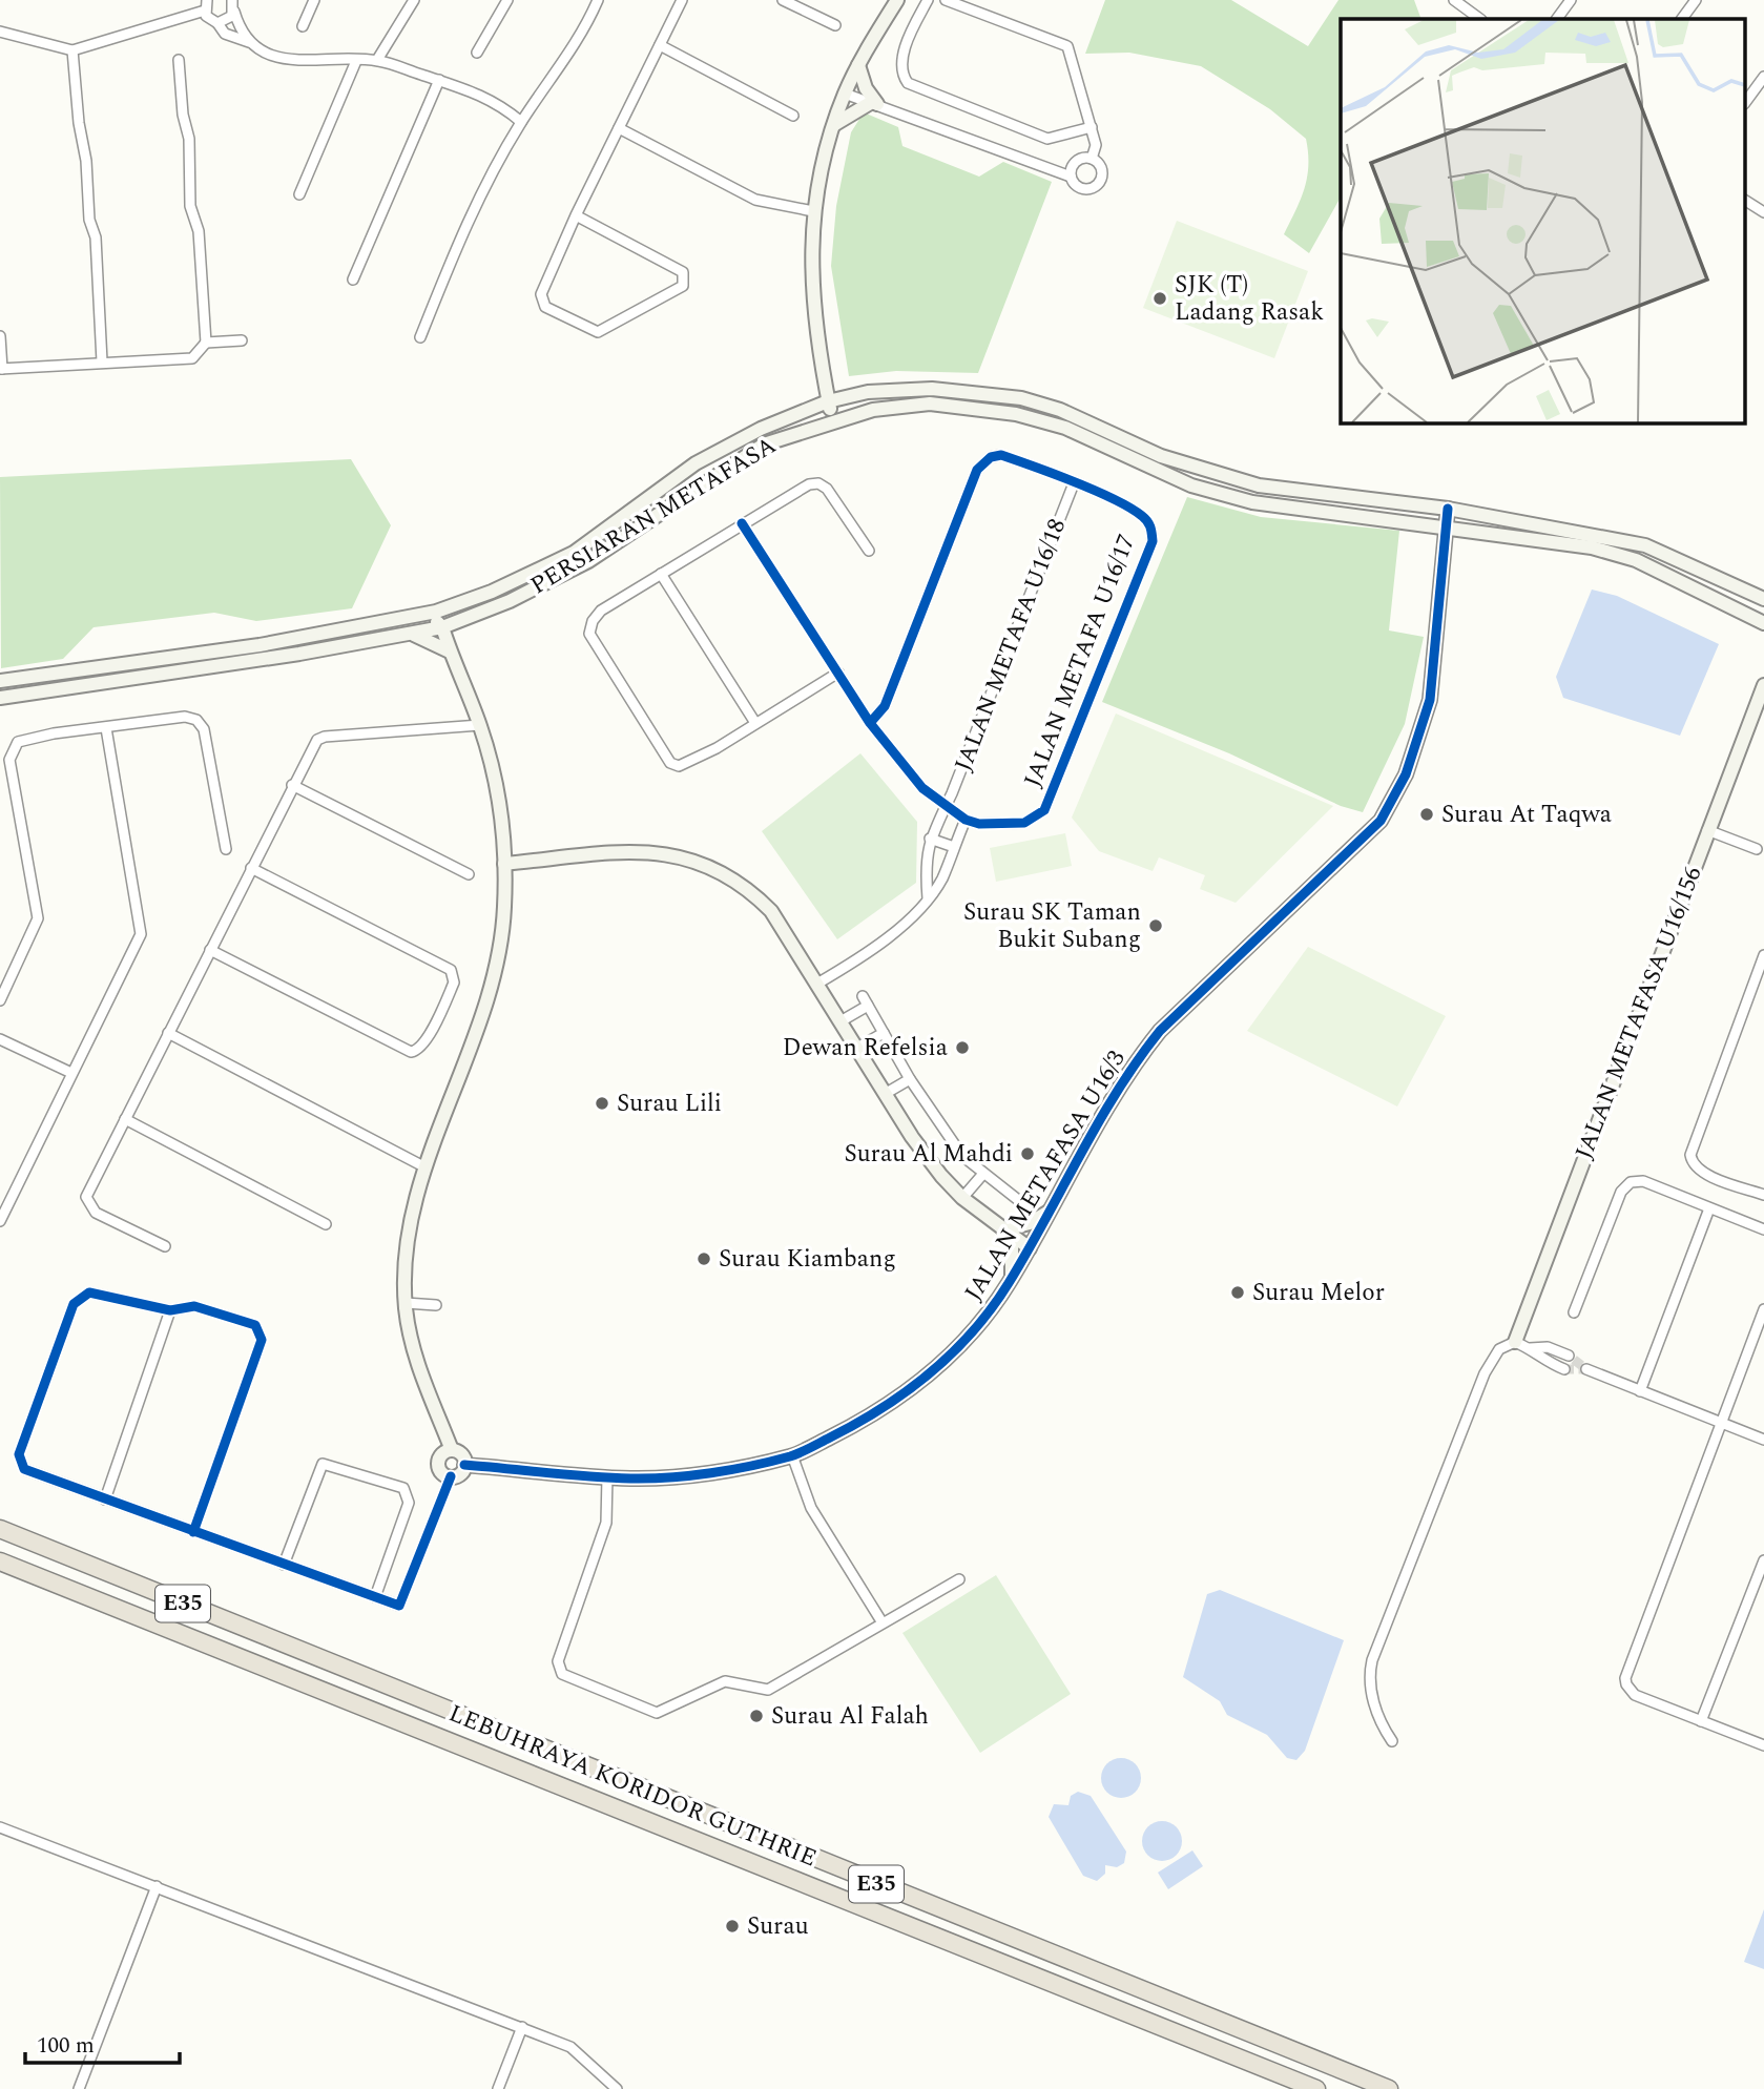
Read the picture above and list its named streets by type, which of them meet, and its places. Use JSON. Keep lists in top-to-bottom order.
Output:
{
  "streets": {
    "highway": ["E35", "LEBUHRAYA KORIDOR GUTHRIE"],
    "street": [
      "PERSIARAN METAFASA",
      "JALAN METAFA U16/18",
      "JALAN METAFA U16/17",
      "JALAN METAFASA U16/156",
      "JALAN METAFASA U16/3"
    ]
  },
  "crossings": [
    ["PERSIARAN METAFASA", "JALAN METAFASA U16/3"],
    ["JALAN METAFA U16/18", "JALAN METAFA U16/17"]
  ],
  "places": [
    "SJK (T) Ladang Rasak",
    "Surau At Taqwa",
    "Surau SK Taman Bukit Subang",
    "Dewan Refelsia",
    "Surau Lili",
    "Surau Al Mahdi",
    "Surau Kiambang",
    "Surau Melor",
    "Surau Al Falah",
    "Surau"
  ],
  "scale_bar": "100 m"
}
